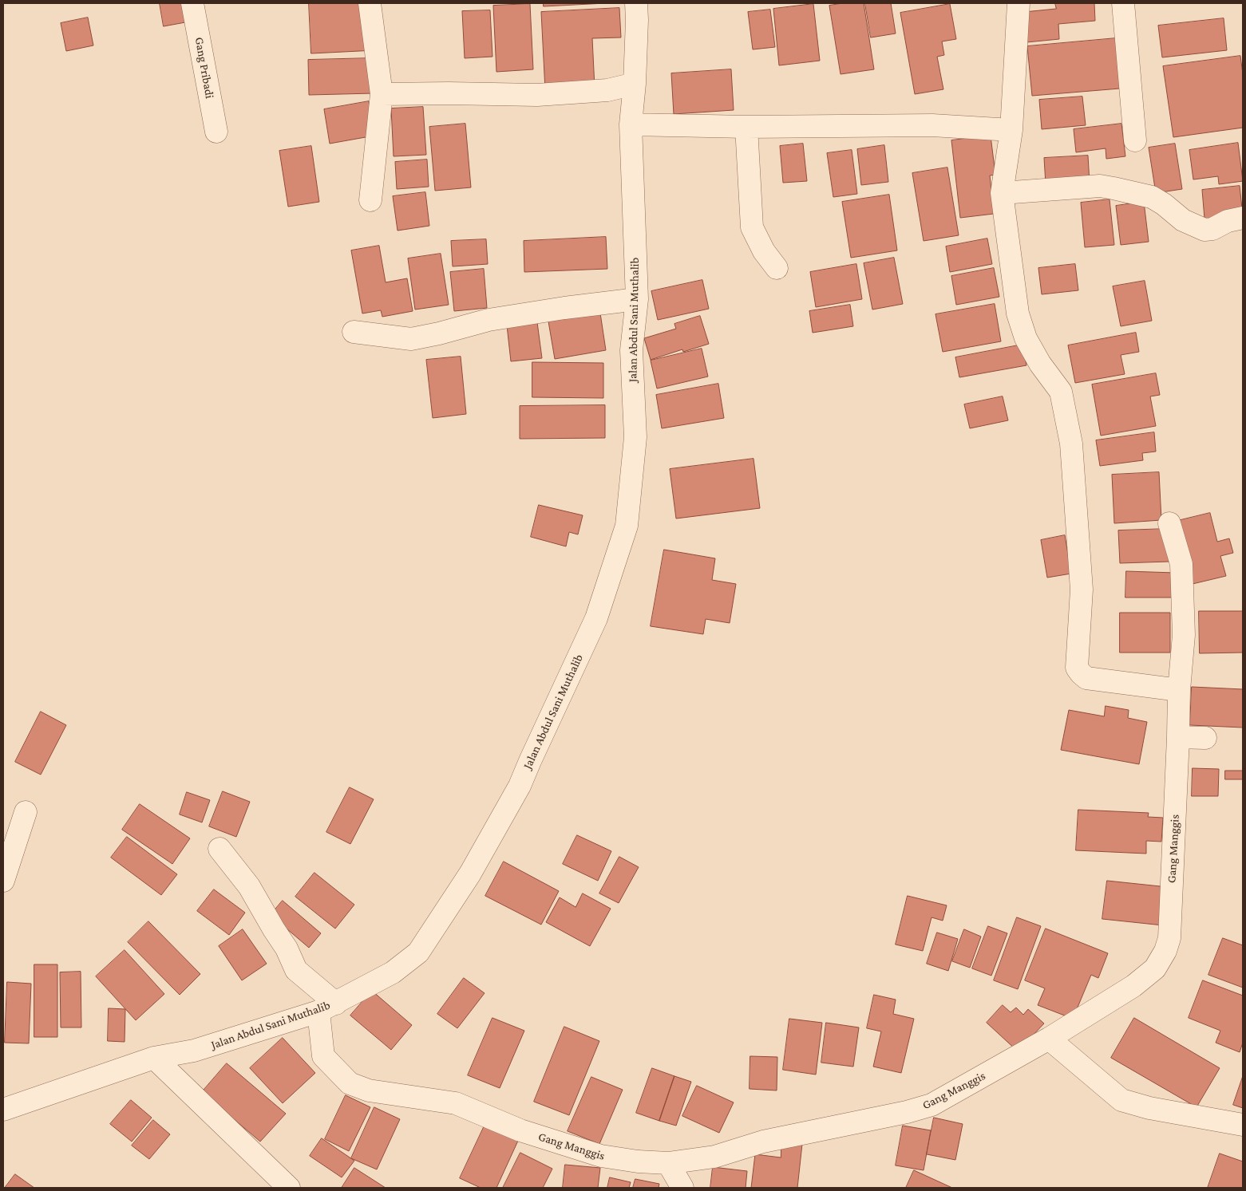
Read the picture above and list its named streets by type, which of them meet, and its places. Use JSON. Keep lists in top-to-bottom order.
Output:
{
  "streets": {
    "street": ["Gang Pribadi", "Jalan Abdul Sani Muthalib", "Gang Manggis"]
  },
  "crossings": [
    ["Jalan Abdul Sani Muthalib", "Gang Manggis"]
  ]
}
